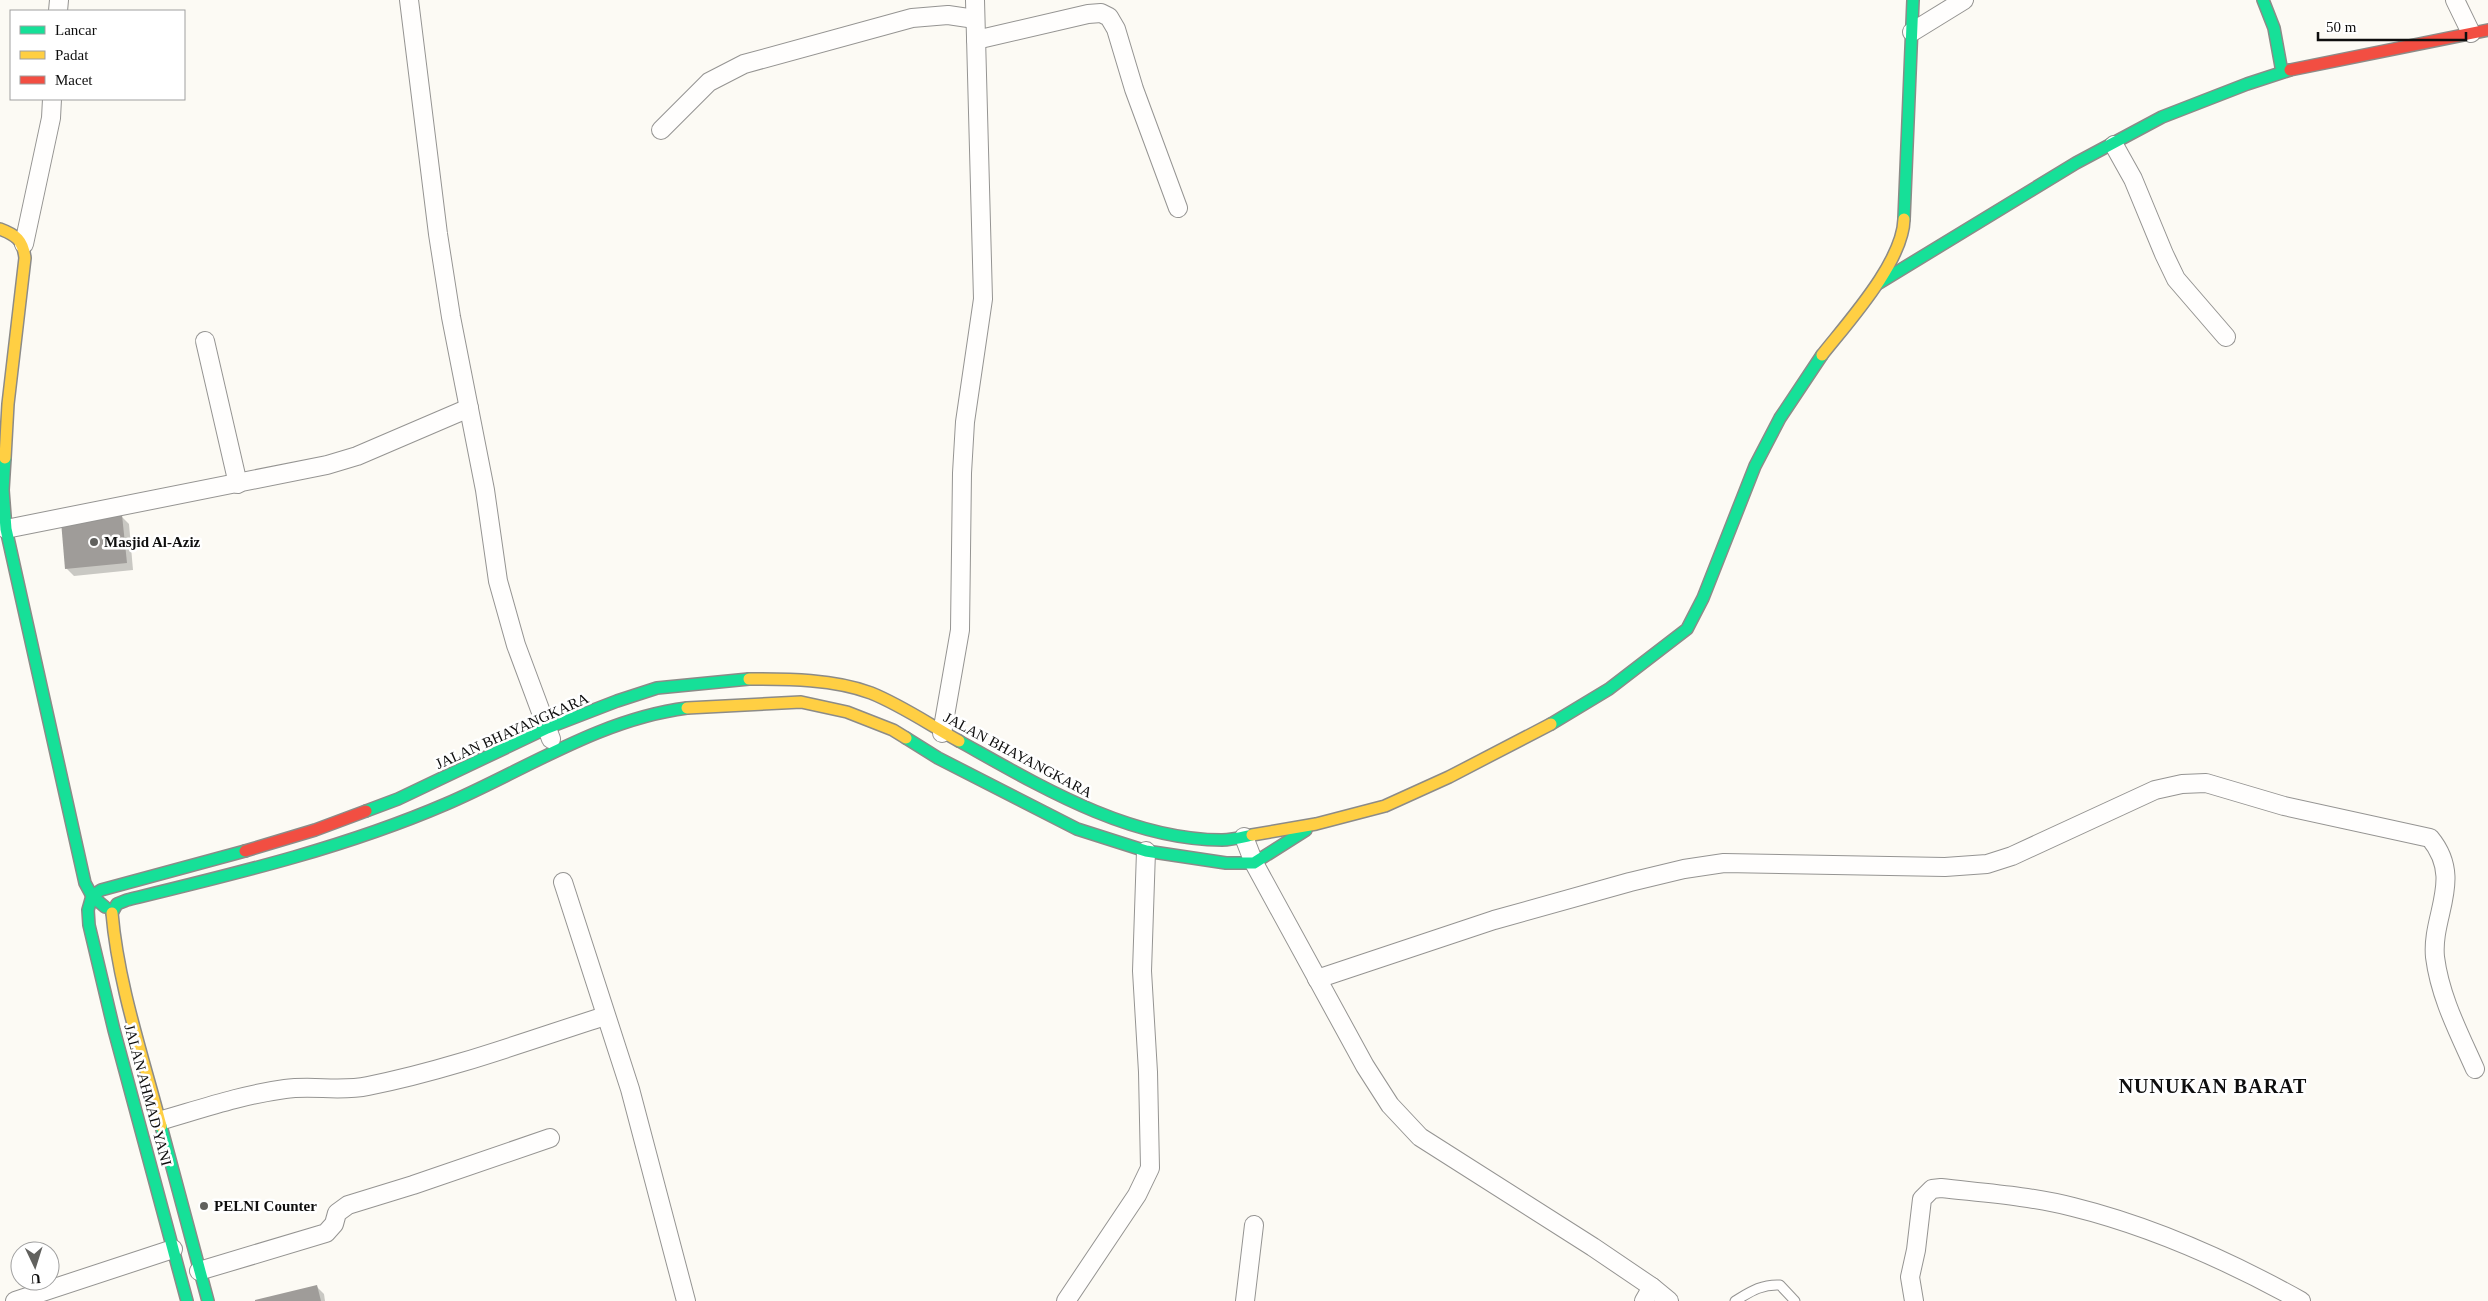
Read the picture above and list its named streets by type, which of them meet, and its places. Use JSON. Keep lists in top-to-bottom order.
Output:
{
  "streets": {
    "main road": ["JALAN BHAYANGKARA", "JALAN AHMAD YANI"]
  },
  "crossings": [
    ["JALAN BHAYANGKARA", "JALAN AHMAD YANI"]
  ],
  "districts": ["NUNUKAN BARAT"],
  "places": ["Masjid Al-Aziz", "PELNI Counter"],
  "legend": ["Lancar", "Padat", "Macet"],
  "scale_bar": "50 m",
  "north": "bottom"
}
